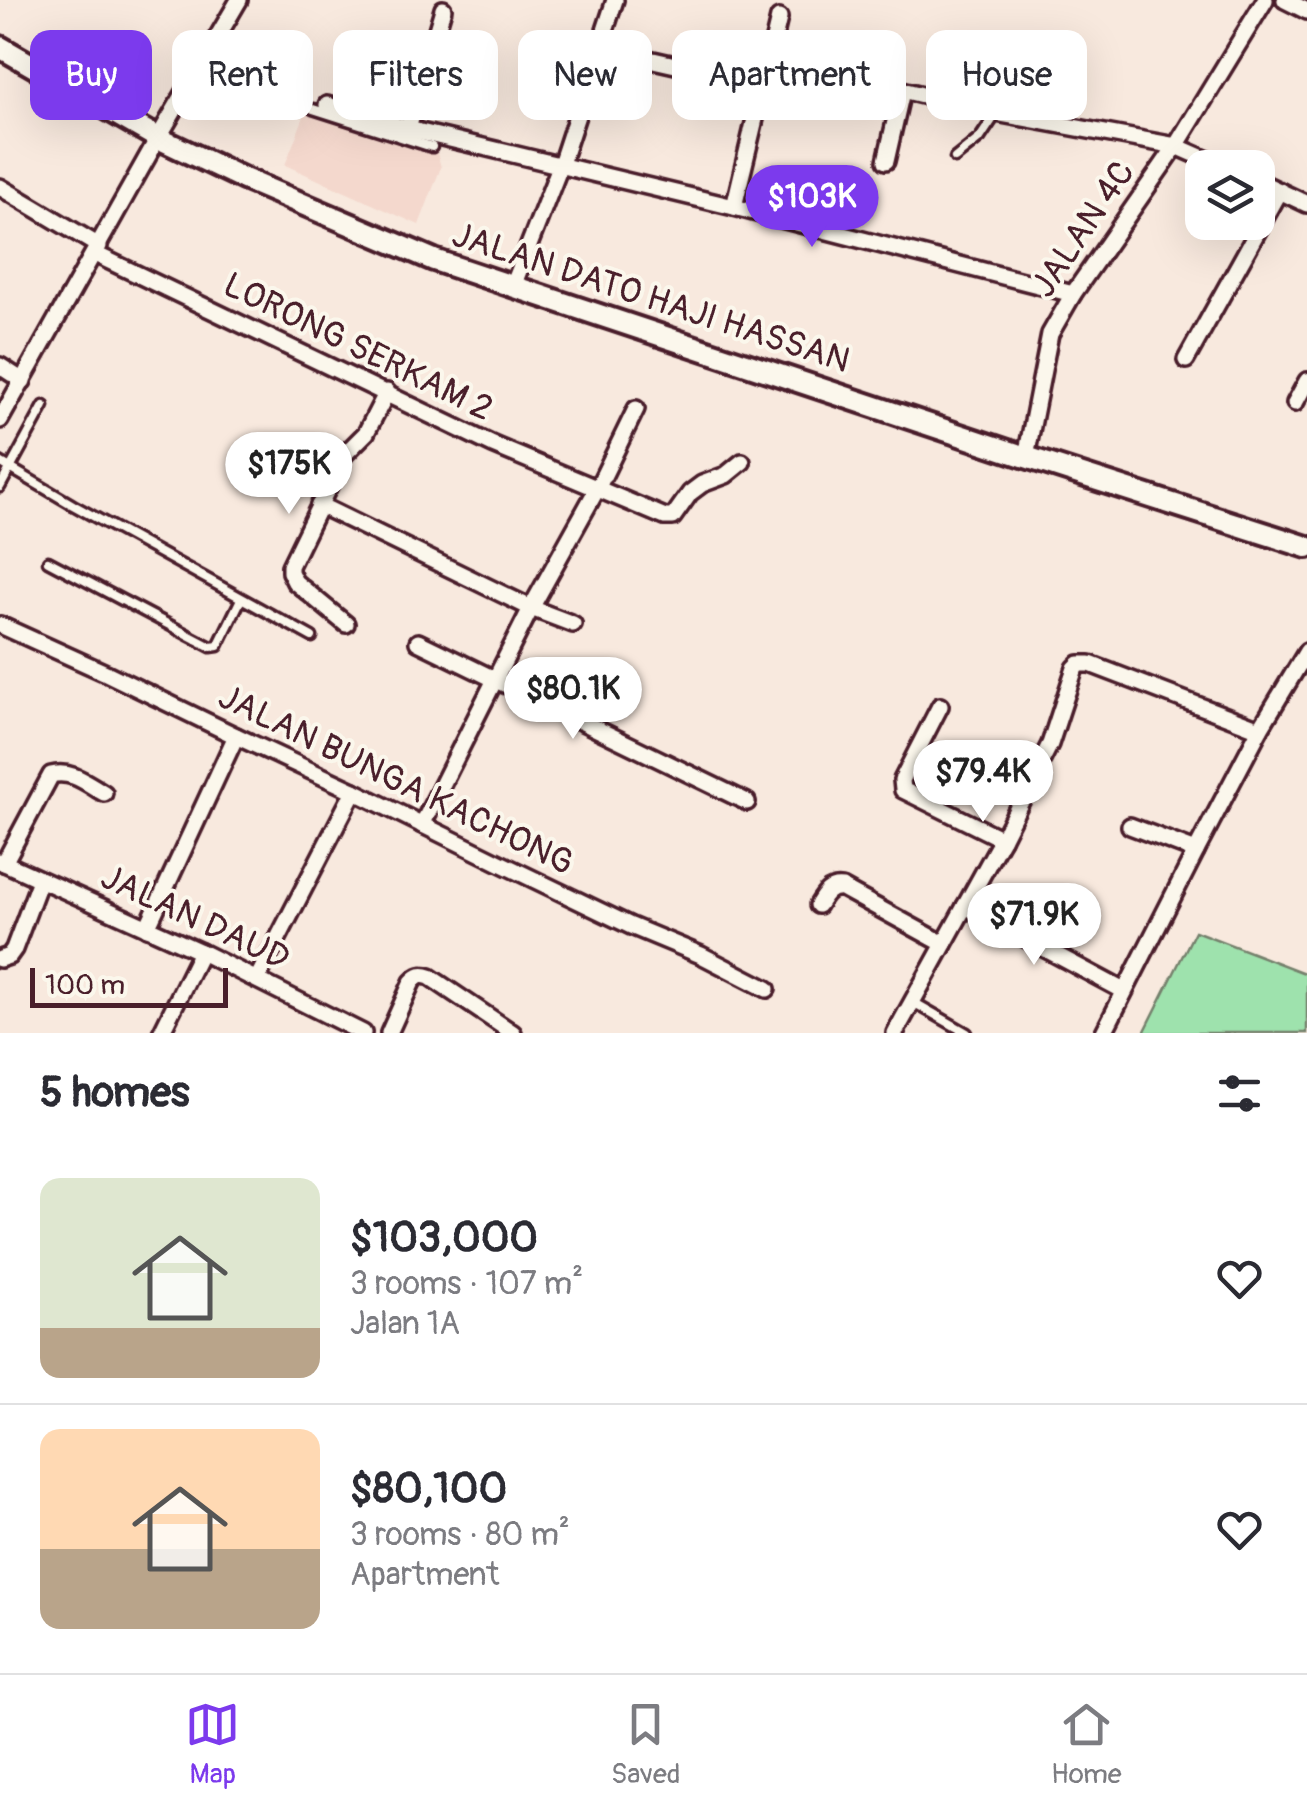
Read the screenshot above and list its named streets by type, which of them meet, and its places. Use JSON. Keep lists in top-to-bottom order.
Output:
{
  "streets": {
    "street": [
      "JALAN 4C",
      "JALAN DATO HAJI HASSAN",
      "LORONG SERKAM 2",
      "JALAN BUNGA KACHONG",
      "JALAN DAUD"
    ]
  },
  "crossings": [
    ["JALAN 4C", "JALAN DATO HAJI HASSAN"]
  ],
  "scale_bar": "100 m",
  "page": {
    "chip": [
      "Buy",
      "Rent",
      "Filters",
      "New",
      "Apartment",
      "House"
    ],
    "price": [
      "$103K",
      "$175K",
      "$80.1K",
      "$79.4K",
      "$71.9K"
    ],
    "scale": "100 m",
    "heading": "5 homes",
    "list": [
      {
        "name": "$103,000",
        "note": "3 rooms · 107 m² · Jalan 1A"
      },
      {
        "name": "$80,100",
        "note": "3 rooms · 80 m² · Apartment"
      }
    ],
    "tabs": ["Map", "Saved", "Home"]
  }
}
